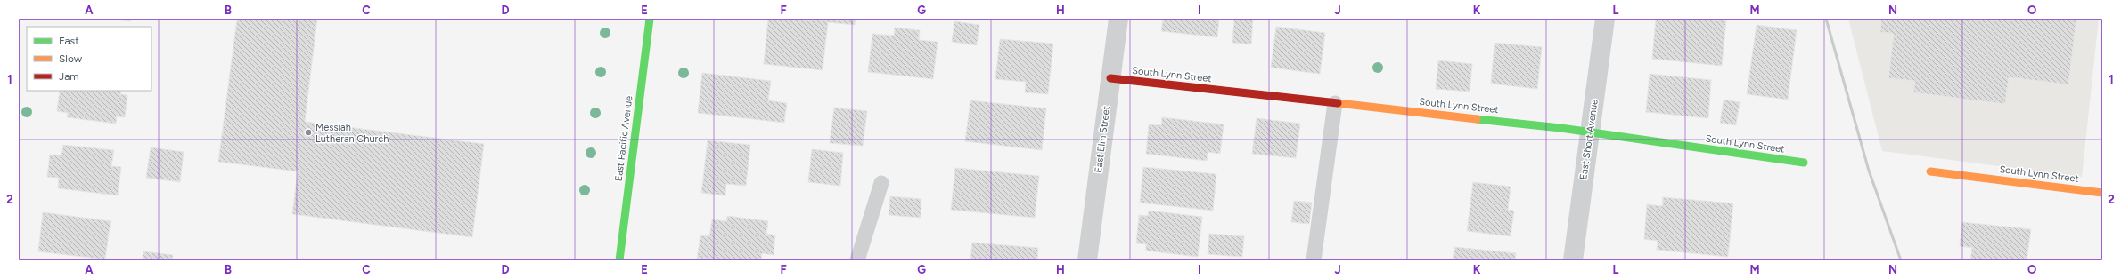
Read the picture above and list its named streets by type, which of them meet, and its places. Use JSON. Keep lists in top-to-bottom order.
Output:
{
  "streets": {
    "street": [
      "South Lynn Street",
      "East Pacific Avenue",
      "East Elm Street",
      "East Short Avenue"
    ]
  },
  "crossings": [
    ["South Lynn Street", "East Elm Street"],
    ["South Lynn Street", "East Short Avenue"]
  ],
  "places": ["Messiah Lutheran Church"],
  "legend": ["Fast", "Slow", "Jam"],
  "grid": {
    "columns": [
      "A",
      "B",
      "C",
      "D",
      "E",
      "F",
      "G",
      "H",
      "I",
      "J",
      "K",
      "L",
      "M",
      "N",
      "O"
    ],
    "rows": ["1", "2"]
  }
}
